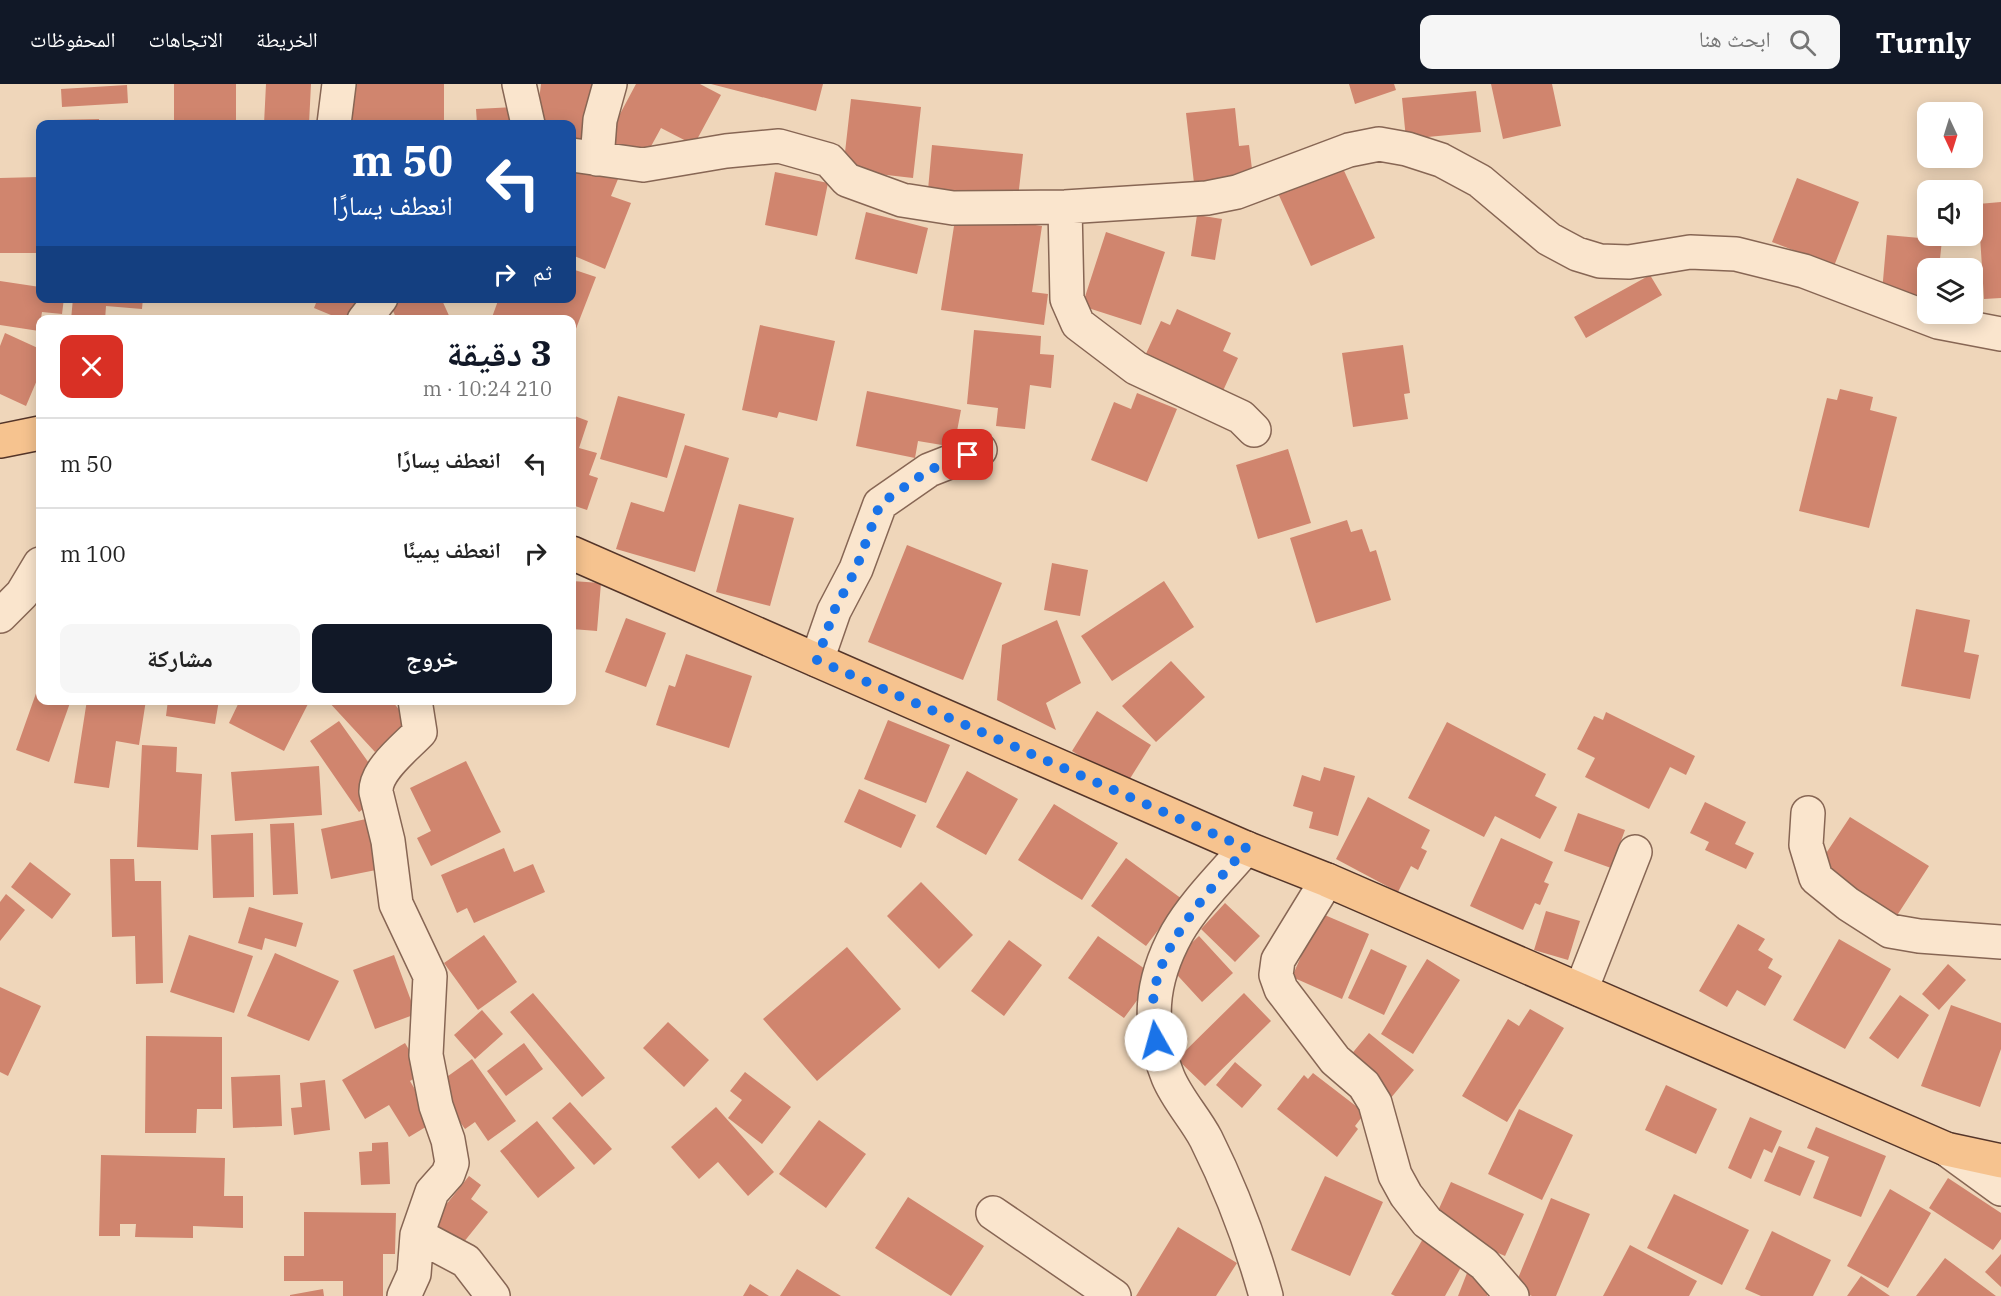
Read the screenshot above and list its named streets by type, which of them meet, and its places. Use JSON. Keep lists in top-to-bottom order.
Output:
{
  "north": "bottom",
  "page": {
    "header": "Turnly",
    "search": "ابحث هنا",
    "nav": ["الخريطة", "الاتجاهات", "المحفوظات"],
    "turn": ["50 m", "انعطف يسارًا"],
    "then": "ثم",
    "heading": ["3 دقيقة", "210 m · 10:24"],
    "list": [
      {
        "name": "انعطف يسارًا",
        "value": "50 m"
      },
      {
        "name": "انعطف يمينًا",
        "value": "100 m"
      }
    ],
    "buttons": ["خروج", "مشاركة"]
  }
}
